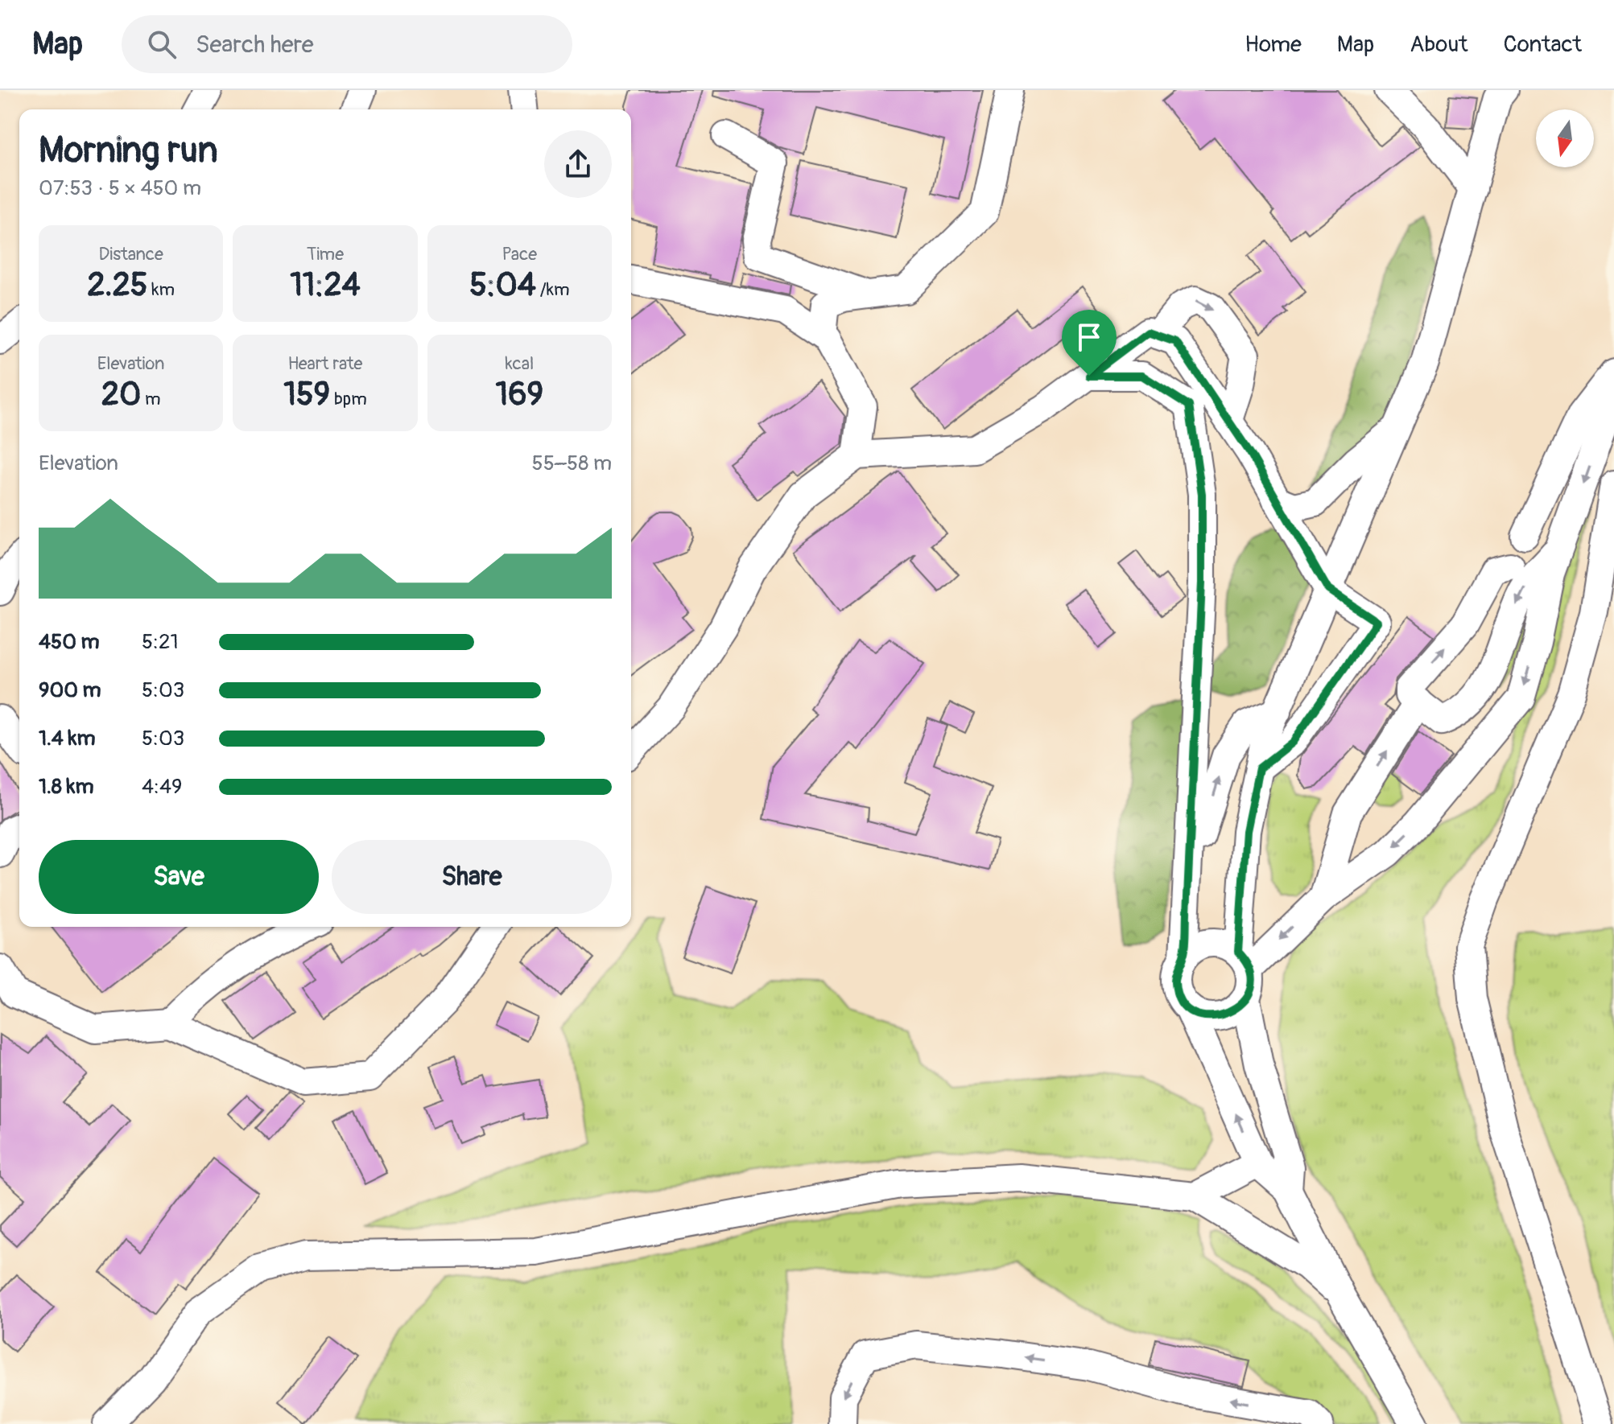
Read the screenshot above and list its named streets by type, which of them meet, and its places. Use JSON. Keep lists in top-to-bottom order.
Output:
{
  "north": "bottom",
  "page": {
    "header": "Map",
    "search": "Search here",
    "nav": [
      "Home",
      "Map",
      "About",
      "Contact"
    ],
    "heading": ["Morning run", "07:53 · 5 × 450 m"],
    "stats": [
      ["Distance", "2.25 km"],
      ["Time", "11:24"],
      ["Pace", "5:04 /km"],
      ["Elevation", "20 m"],
      ["Heart rate", "159 bpm"],
      ["kcal", "169"]
    ],
    "chart": ["Elevation", "55–58 m"],
    "list": [
      {
        "name": "450 m",
        "note": "5:21"
      },
      {
        "name": "900 m",
        "note": "5:03"
      },
      {
        "name": "1.4 km",
        "note": "5:03"
      },
      {
        "name": "1.8 km",
        "note": "4:49"
      }
    ],
    "buttons": ["Save", "Share"]
  }
}
